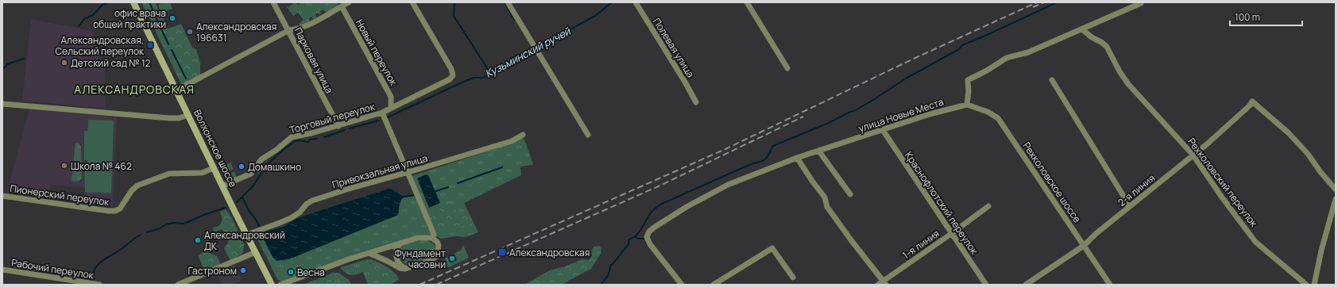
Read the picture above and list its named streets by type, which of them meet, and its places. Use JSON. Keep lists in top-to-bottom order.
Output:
{
  "streets": {
    "main road": ["Волхонское шоссе"],
    "street": [
      "Полевая улица",
      "Новый переулок",
      "Парковая улица",
      "улица Новые Места",
      "Торговый переулок",
      "Привокзальная улица",
      "Рехколовское шоссе",
      "Рехколовский переулок",
      "2-я линия",
      "Пионерский переулок",
      "Краснофлотский переулок",
      "1-я линия",
      "Рабочий переулок"
    ]
  },
  "crossings": [
    ["Новый переулок", "Торговый переулок"],
    ["Парковая улица", "Торговый переулок"],
    ["улица Новые Места", "Рехколовское шоссе"],
    ["улица Новые Места", "Краснофлотский переулок"],
    ["Торговый переулок", "Волхонское шоссе"],
    ["Волхонское шоссе", "Привокзальная улица"],
    ["Волхонское шоссе", "Пионерский переулок"],
    ["Рехколовское шоссе", "2-я линия"],
    ["Рехколовский переулок", "2-я линия"],
    ["Краснофлотский переулок", "1-я линия"]
  ],
  "districts": ["АЛЕКСАНДРОВСКАЯ"],
  "water": ["Кузьминский ручей"],
  "places": {
    "other": [
      "офис врача общей практики",
      "Александровская 196631",
      "Детский сад № 12",
      "Школа № 462",
      "Домашкино",
      "Александровский ДК",
      "Фундамент часовни",
      "Гастроном",
      "Весна"
    ],
    "transit": ["Александровская, Сельский переулок", "Александровская"]
  },
  "scale_bar": "100 m"
}
